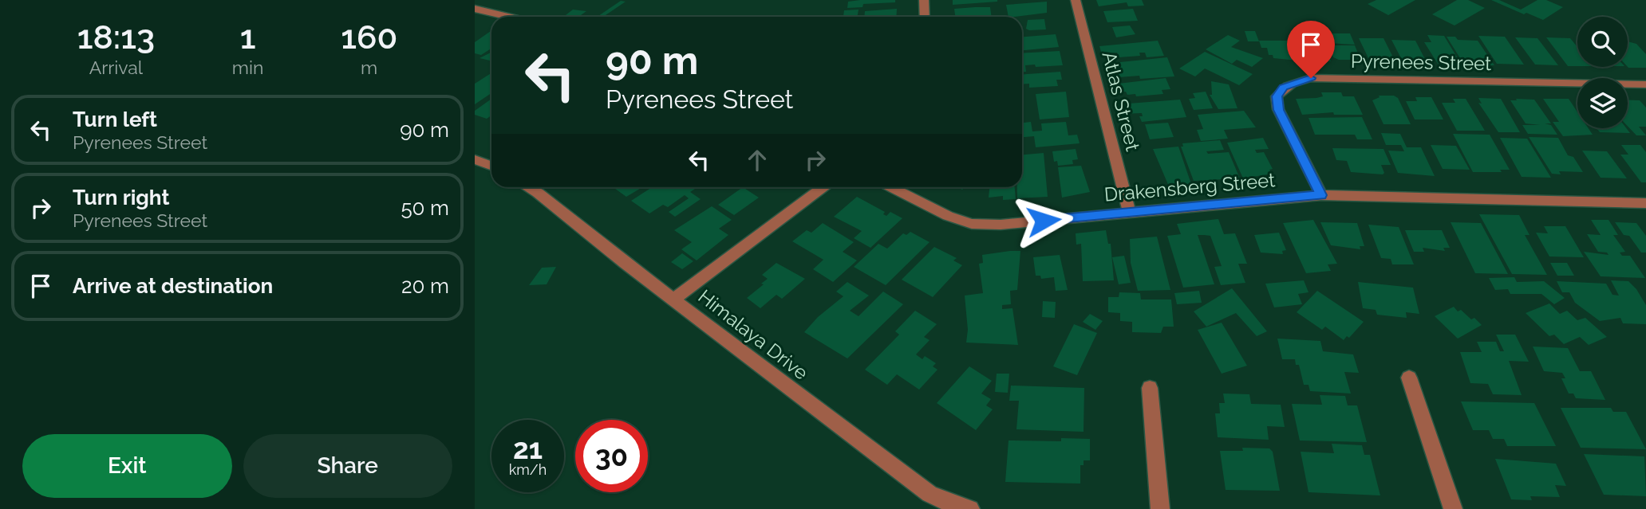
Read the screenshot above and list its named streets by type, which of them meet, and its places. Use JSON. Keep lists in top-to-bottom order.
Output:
{
  "streets": {
    "street": [
      "Pyrenees Street",
      "Atlas Street",
      "Drakensberg Street",
      "Himalaya Drive"
    ]
  },
  "crossings": [
    ["Pyrenees Street", "Drakensberg Street"],
    ["Atlas Street", "Drakensberg Street"]
  ],
  "page": {
    "eta": [
      "18:13",
      "Arrival",
      "1",
      "min",
      "160",
      "m"
    ],
    "turn": ["90 m", "Pyrenees Street"],
    "list": [
      {
        "name": "Turn left",
        "note": "Pyrenees Street",
        "value": "90 m"
      },
      {
        "name": "Turn right",
        "note": "Pyrenees Street",
        "value": "50 m"
      },
      {
        "name": "Arrive at destination",
        "value": "20 m"
      }
    ],
    "speed": "21 km/h",
    "limit": "30",
    "buttons": ["Exit", "Share"]
  }
}
